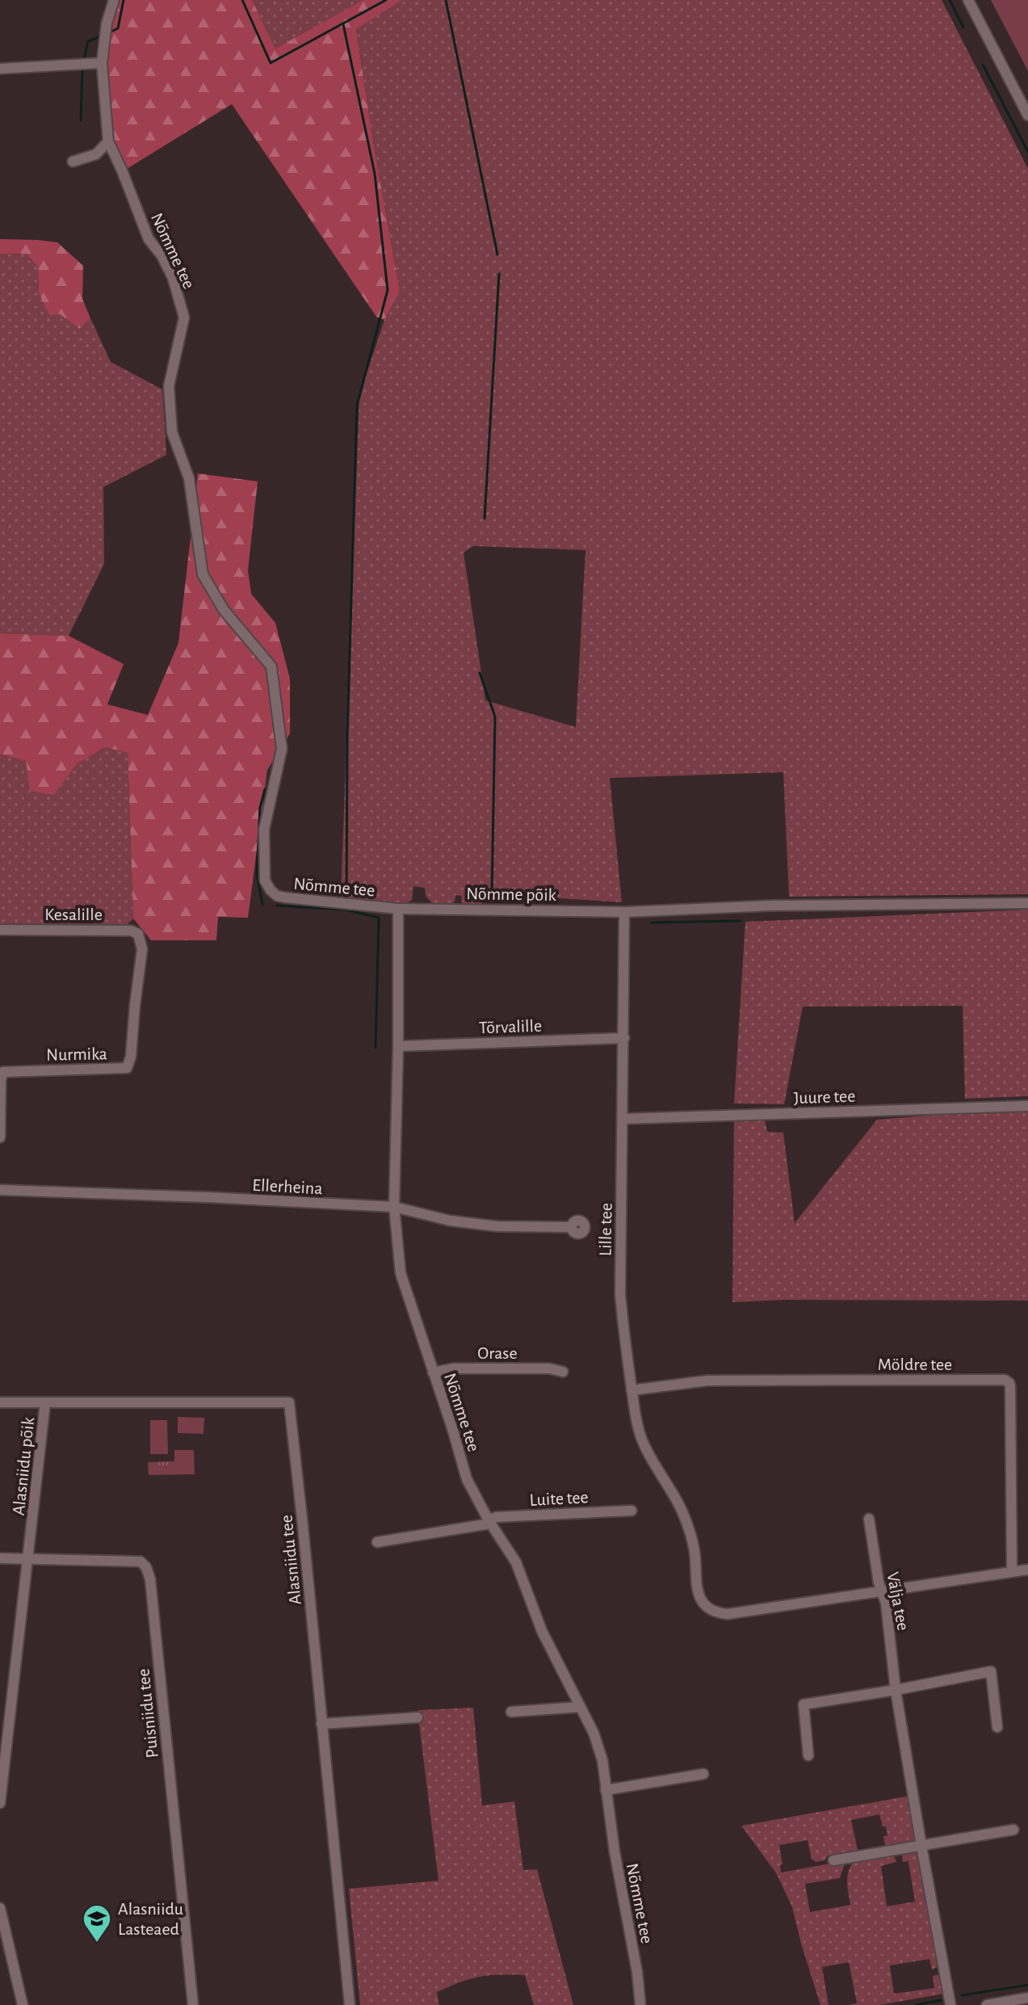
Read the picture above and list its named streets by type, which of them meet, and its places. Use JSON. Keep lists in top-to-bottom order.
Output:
{
  "streets": {
    "street": [
      "Nõmme tee",
      "Nõmme põik",
      "Kesalille",
      "Tõrvalille",
      "Nurmika",
      "Juure tee",
      "Ellerheina",
      "Lille tee",
      "Orase",
      "Möldre tee",
      "Alasniidu põik",
      "Luite tee",
      "Alasniidu tee",
      "Välja tee",
      "Puisniidu tee"
    ]
  },
  "crossings": [
    ["Nõmme tee", "Nõmme põik"],
    ["Nõmme tee", "Tõrvalille"],
    ["Nõmme tee", "Ellerheina"],
    ["Nõmme tee", "Orase"],
    ["Nõmme tee", "Luite tee"],
    ["Nõmme põik", "Lille tee"],
    ["Kesalille", "Nurmika"],
    ["Tõrvalille", "Lille tee"],
    ["Juure tee", "Lille tee"],
    ["Lille tee", "Möldre tee"],
    ["Lille tee", "Välja tee"],
    ["Alasniidu põik", "Alasniidu tee"],
    ["Alasniidu põik", "Puisniidu tee"]
  ],
  "places": {
    "school or university": ["Alasniidu Lasteaed"]
  }
}
